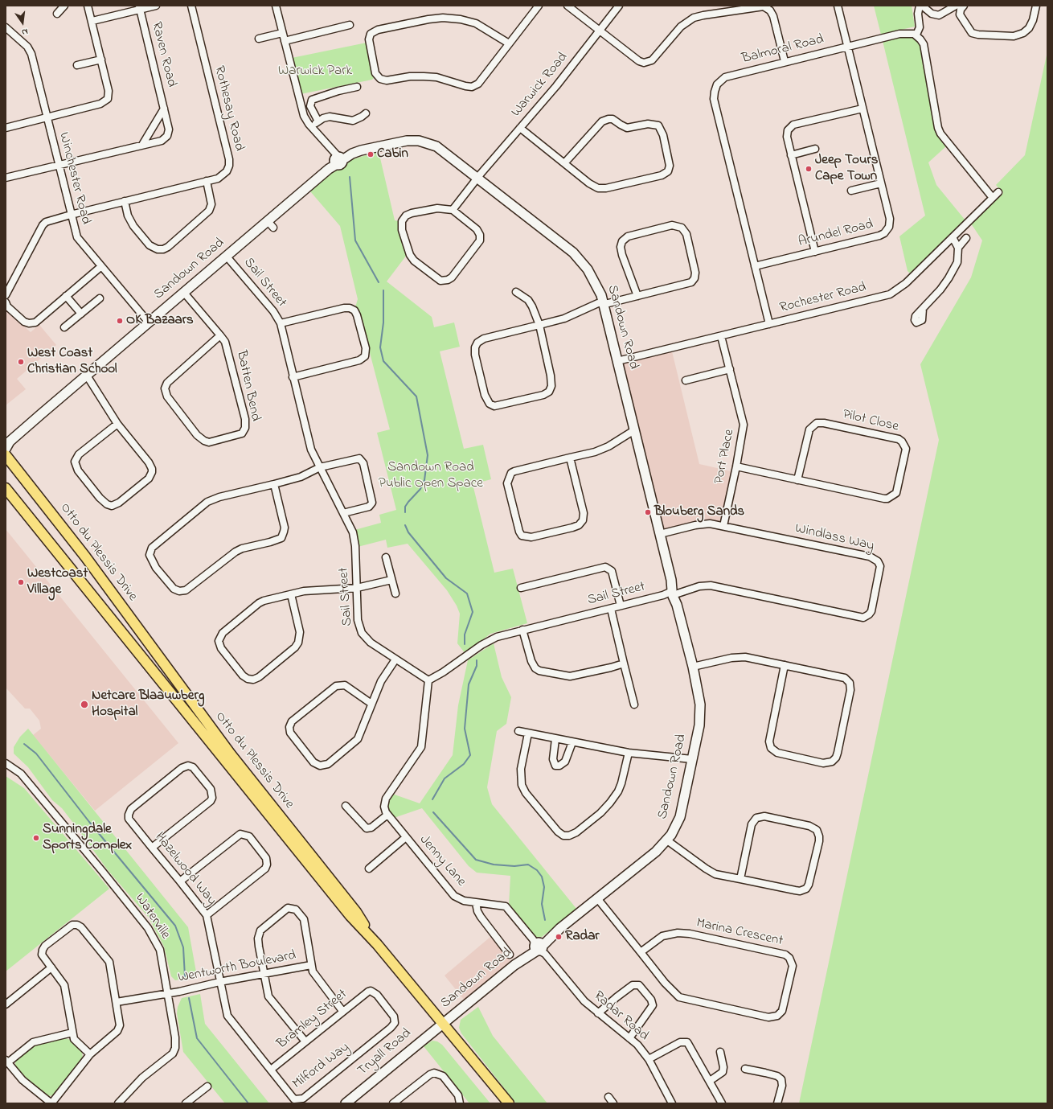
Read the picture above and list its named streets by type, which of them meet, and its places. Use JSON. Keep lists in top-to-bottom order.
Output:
{
  "streets": {
    "main road": ["Otto du Plessis Drive"],
    "street": [
      "Balmoral Road",
      "Raven Road",
      "Warwick Road",
      "Rothesay Road",
      "Winchester Road",
      "Arundel Road",
      "Sandown Road",
      "Sail Street",
      "Rochester Road",
      "Batten Bend",
      "Pilot Close",
      "Port Place",
      "Windlass Way",
      "Jenny Lane",
      "Hazelwood Way",
      "Waterville",
      "Marina Crescent",
      "Wentworth Boulevard",
      "Radar Road",
      "Bramley Street",
      "Tryall Road",
      "Milford Way"
    ]
  },
  "crossings": [
    ["Balmoral Road", "Arundel Road"],
    ["Balmoral Road", "Rochester Road"],
    ["Raven Road", "Winchester Road"],
    ["Warwick Road", "Sandown Road"],
    ["Rothesay Road", "Winchester Road"],
    ["Winchester Road", "Sandown Road"],
    ["Sandown Road", "Sail Street"],
    ["Sandown Road", "Rochester Road"],
    ["Sandown Road", "Batten Bend"],
    ["Sandown Road", "Windlass Way"],
    ["Sandown Road", "Otto du Plessis Drive"],
    ["Sandown Road", "Jenny Lane"],
    ["Sandown Road", "Marina Crescent"],
    ["Sandown Road", "Radar Road"],
    ["Sandown Road", "Tryall Road"],
    ["Sail Street", "Windlass Way"],
    ["Rochester Road", "Port Place"],
    ["Pilot Close", "Port Place"],
    ["Port Place", "Windlass Way"],
    ["Otto du Plessis Drive", "Tryall Road"],
    ["Jenny Lane", "Radar Road"],
    ["Hazelwood Way", "Wentworth Boulevard"],
    ["Hazelwood Way", "Milford Way"],
    ["Waterville", "Wentworth Boulevard"],
    ["Wentworth Boulevard", "Milford Way"],
    ["Bramley Street", "Milford Way"]
  ],
  "parks": ["Warwick Park", "Sandown Road Public Open Space"],
  "places": [
    "Cabin",
    "Jeep Tours Cape Town",
    "OK Bazaars",
    "West Coast Christian School",
    "Blouberg Sands",
    "Westcoast Village",
    "Netcare Blaauwberg Hospital",
    "Sunningdale Sports Complex",
    "Radar"
  ],
  "north": "bottom"
}
